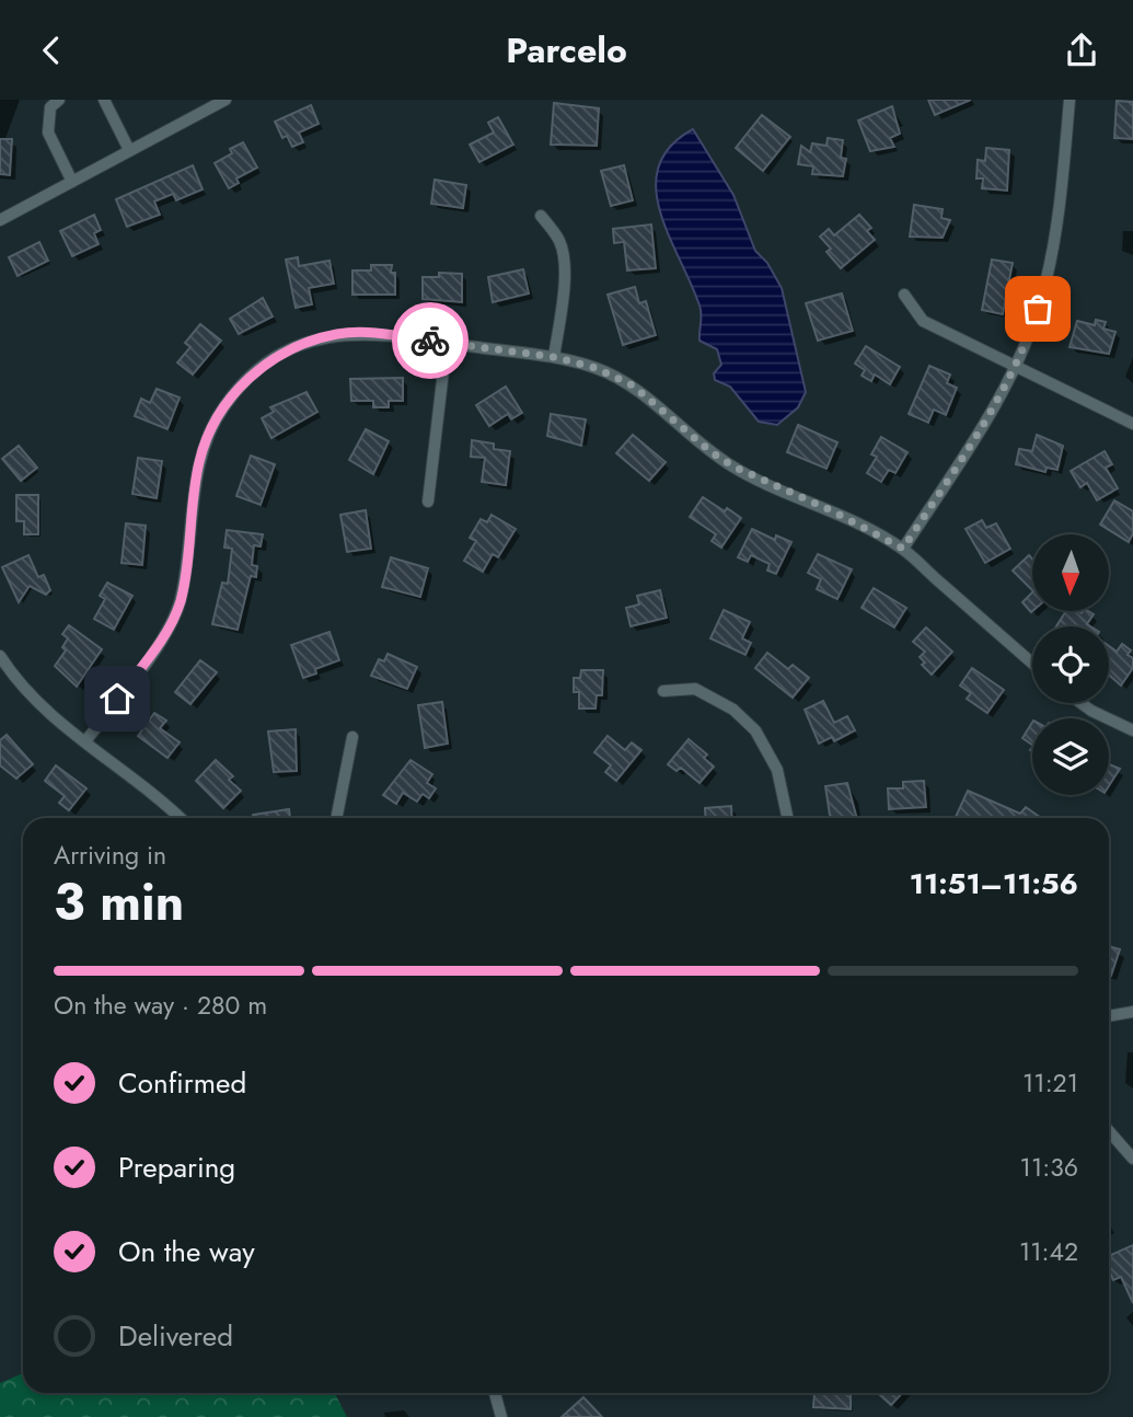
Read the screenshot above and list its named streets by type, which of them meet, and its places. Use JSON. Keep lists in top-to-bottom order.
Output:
{
  "north": "bottom",
  "page": {
    "header": "Parcelo",
    "heading": ["3 min", "Arriving in", "11:51–11:56"],
    "bar": "On the way · 280 m",
    "list": [
      ["Confirmed", "11:21"],
      ["Preparing", "11:36"],
      ["On the way", "11:42"],
      "Delivered"
    ]
  }
}
